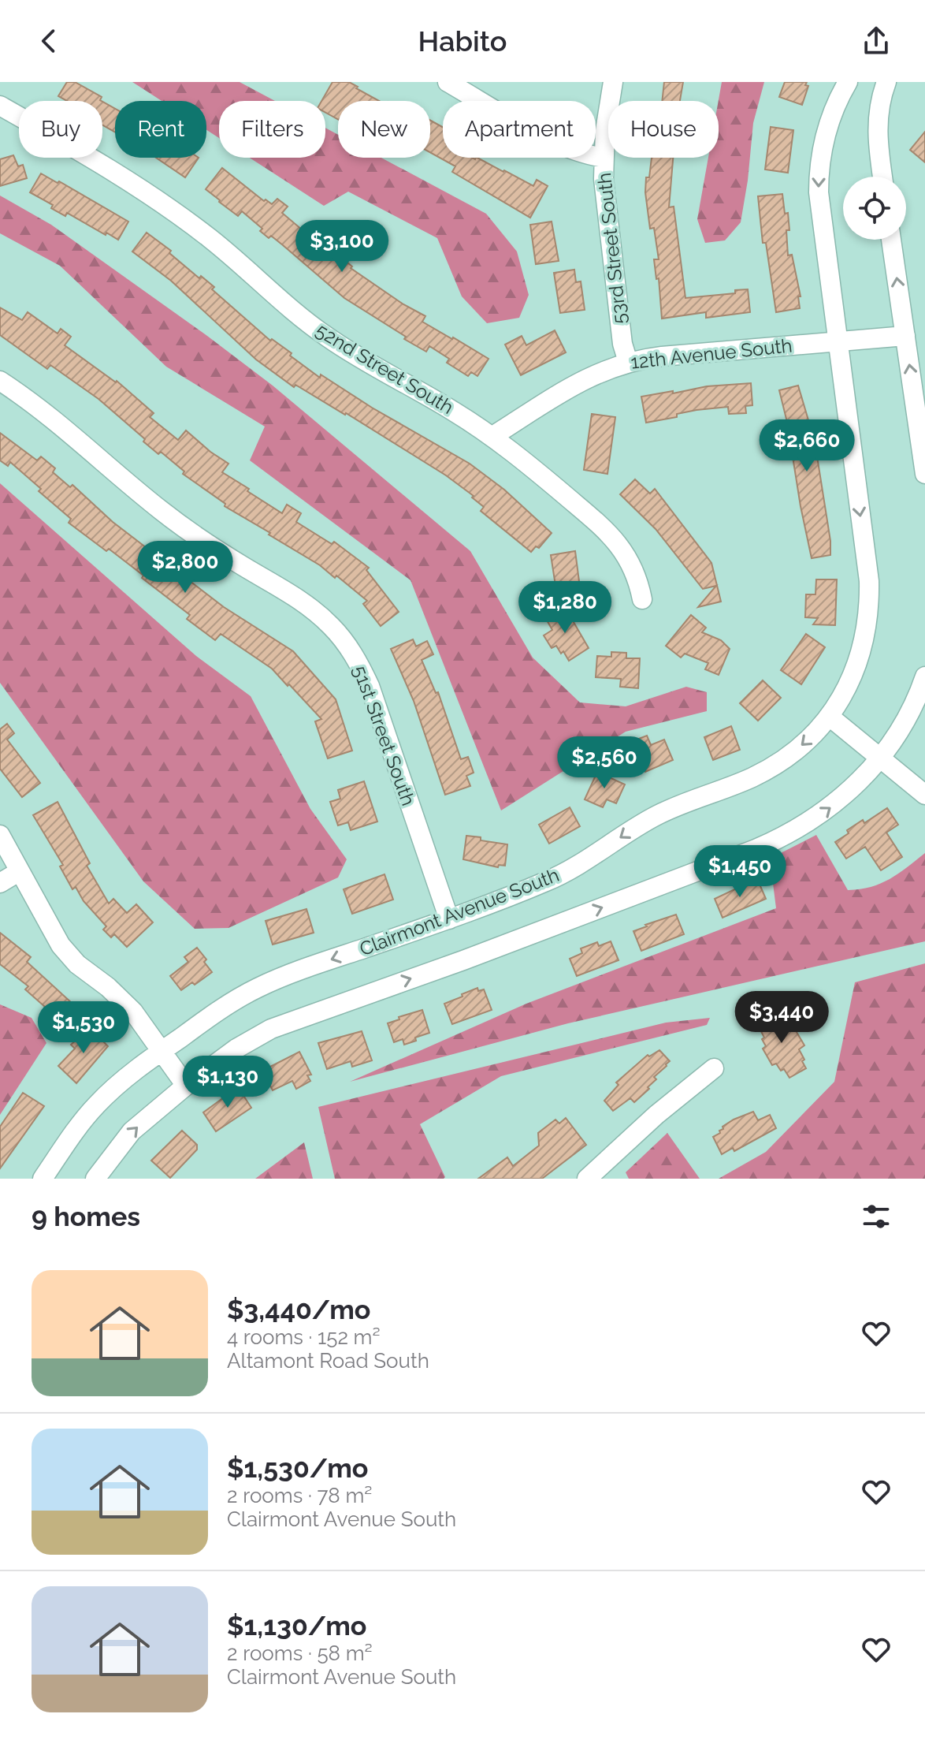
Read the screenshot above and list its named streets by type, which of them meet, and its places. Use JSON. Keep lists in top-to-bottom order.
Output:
{
  "streets": {
    "street": [
      "53rd Street South",
      "12th Avenue South",
      "52nd Street South",
      "51st Street South",
      "Clairmont Avenue South"
    ]
  },
  "crossings": [
    ["53rd Street South", "12th Avenue South"],
    ["12th Avenue South", "52nd Street South"],
    ["12th Avenue South", "Clairmont Avenue South"],
    ["51st Street South", "Clairmont Avenue South"]
  ],
  "page": {
    "header": "Habito",
    "chip": [
      "Buy",
      "Rent",
      "Filters",
      "New",
      "Apartment",
      "House"
    ],
    "price": [
      "$3,100",
      "$2,660",
      "$2,800",
      "$1,280",
      "$2,560",
      "$1,450",
      "$3,440",
      "$1,530",
      "$1,130"
    ],
    "heading": "9 homes",
    "list": [
      {
        "name": "$3,440/mo",
        "note": "4 rooms · 152 m² · Altamont Road South"
      },
      {
        "name": "$1,530/mo",
        "note": "2 rooms · 78 m² · Clairmont Avenue South"
      },
      {
        "name": "$1,130/mo",
        "note": "2 rooms · 58 m² · Clairmont Avenue South"
      }
    ]
  }
}
